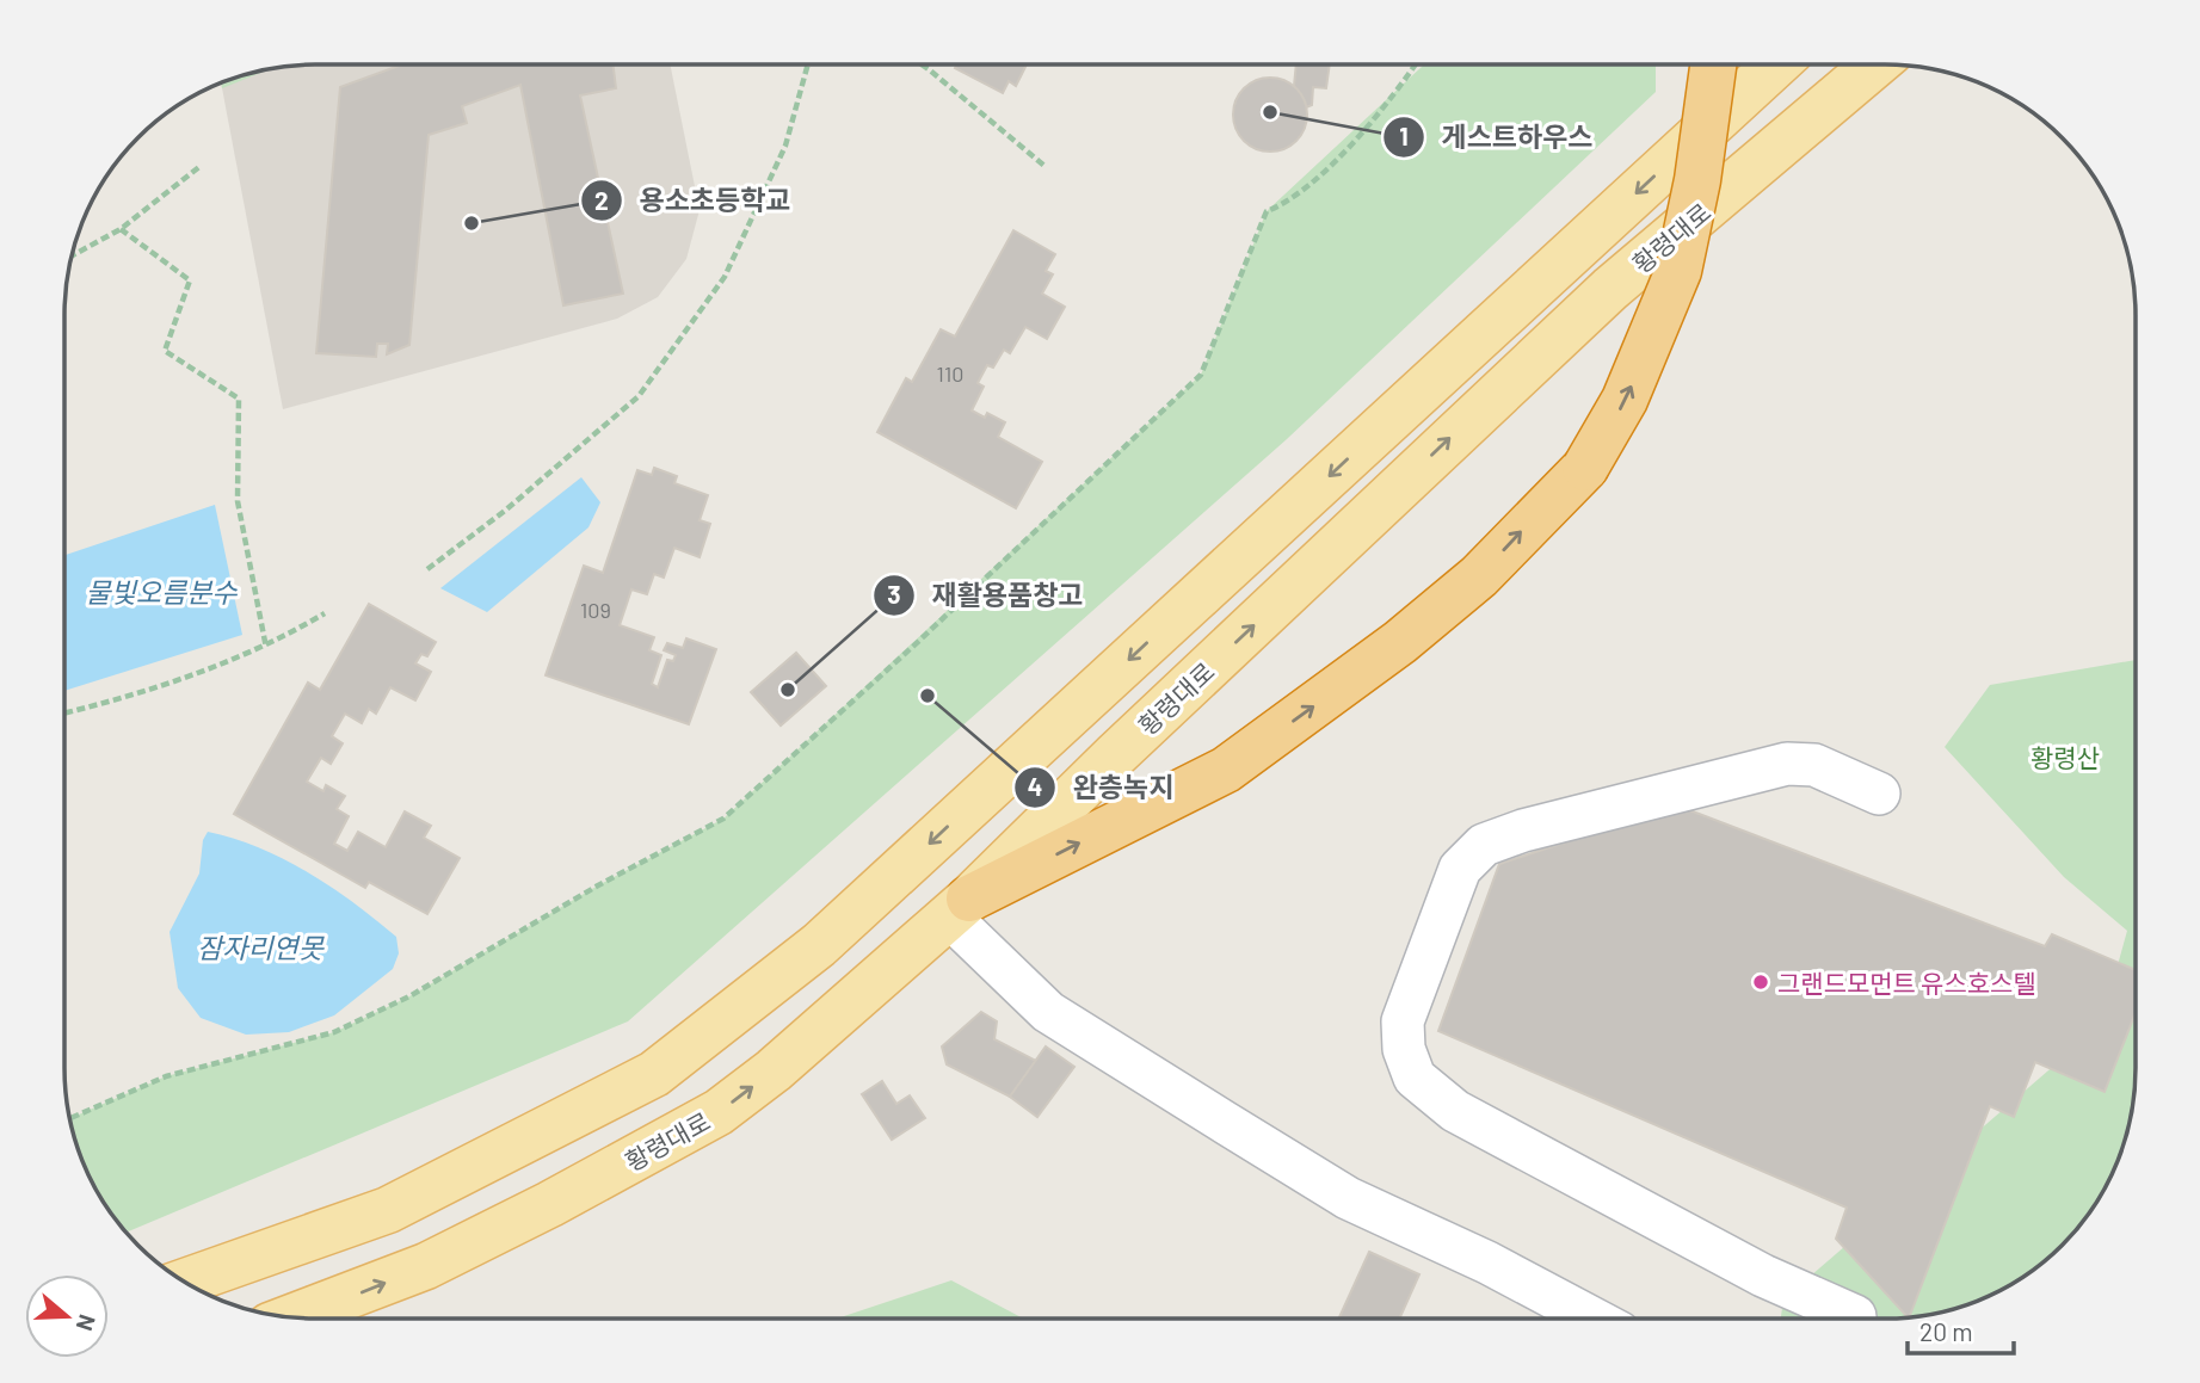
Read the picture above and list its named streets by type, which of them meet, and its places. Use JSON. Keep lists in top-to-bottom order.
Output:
{
  "streets": {
    "main road": ["황령대로"]
  },
  "water": ["물빛오름분수", "잠자리연못"],
  "parks": ["황령산"],
  "places": [
    "게스트하우스",
    "용소초등학교",
    "재활용품창고",
    "완층녹지",
    "그랜드모먼트 유스호스텔"
  ],
  "house_numbers": ["110", "109"],
  "scale_bar": "20 m",
  "north": "right"
}
